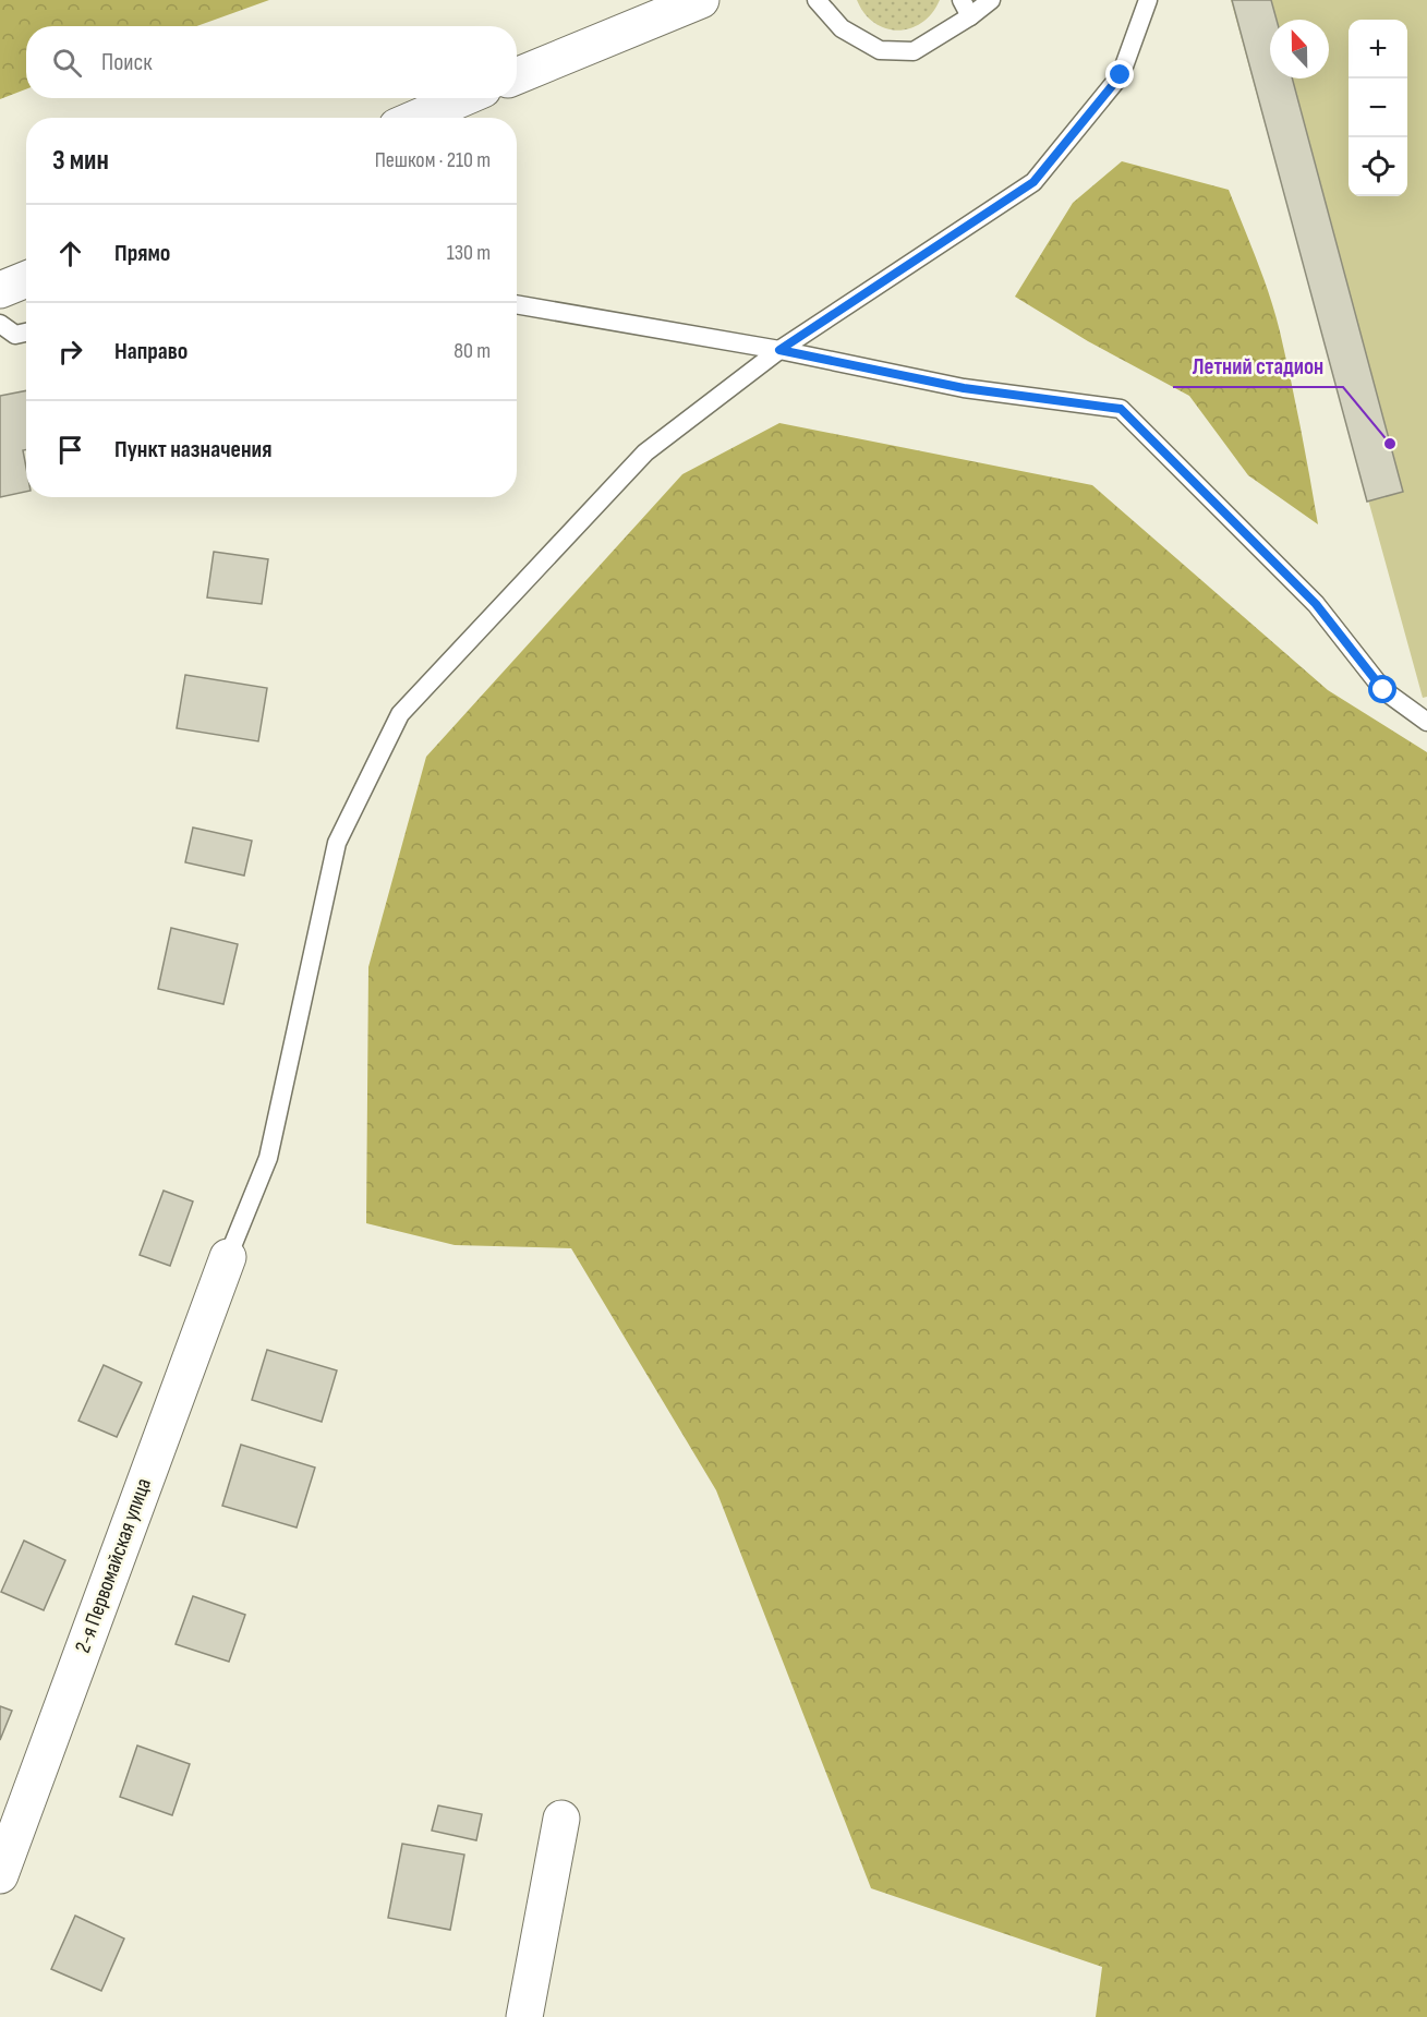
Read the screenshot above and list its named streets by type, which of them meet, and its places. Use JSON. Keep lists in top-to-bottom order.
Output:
{
  "streets": {
    "street": ["2-я Первомайская улица"]
  },
  "places": ["Летний стадион"],
  "north": "top",
  "page": {
    "map_buttons": ["+", "−"],
    "search": "Поиск",
    "heading": ["3 мин", "Пешком · 210 m"],
    "list": [
      ["Прямо", "130 m"],
      ["Направо", "80 m"],
      "Пункт назначения"
    ]
  }
}
